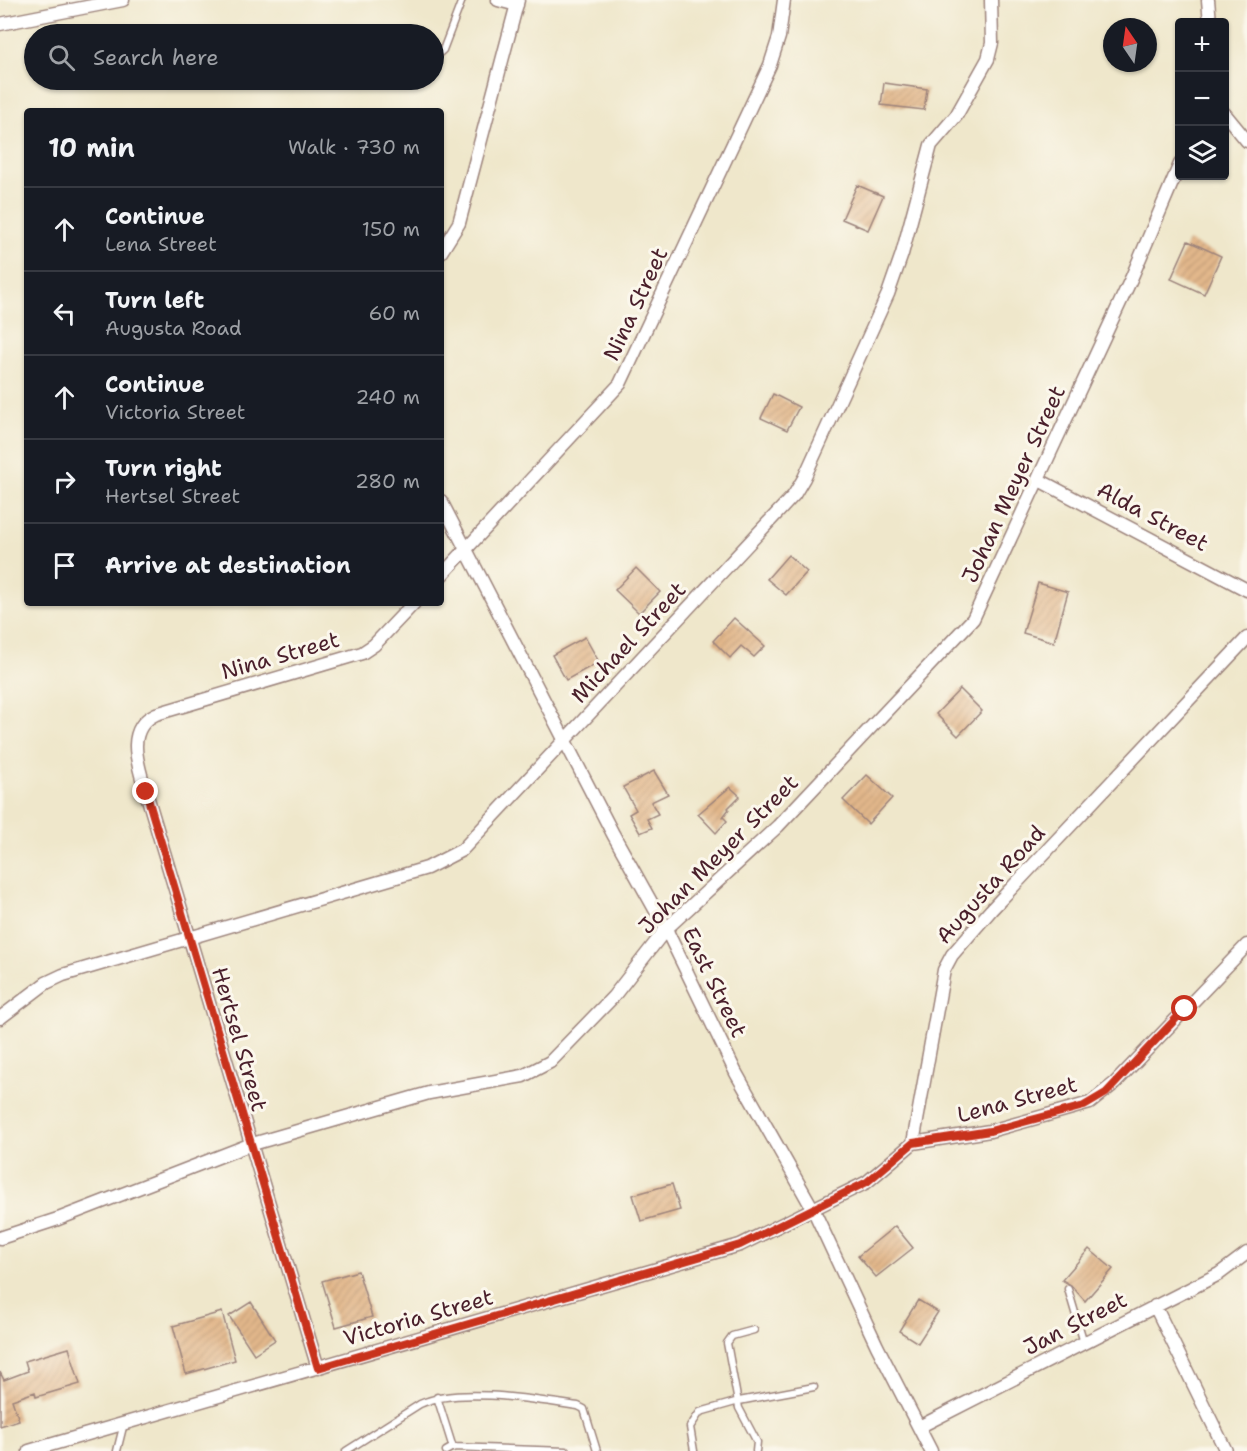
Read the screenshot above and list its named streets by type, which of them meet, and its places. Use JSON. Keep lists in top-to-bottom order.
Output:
{
  "streets": {
    "street": [
      "Nina Street",
      "Johan Meyer Street",
      "Alda Street",
      "Michael Street",
      "Augusta Road",
      "East Street",
      "Hertsel Street",
      "Lena Street",
      "Victoria Street",
      "Jan Street"
    ]
  },
  "crossings": [
    ["Nina Street", "East Street"],
    ["Nina Street", "Hertsel Street"],
    ["Johan Meyer Street", "Alda Street"],
    ["Johan Meyer Street", "East Street"],
    ["Johan Meyer Street", "Hertsel Street"],
    ["Michael Street", "East Street"],
    ["Michael Street", "Hertsel Street"],
    ["Augusta Road", "Lena Street"],
    ["East Street", "Victoria Street"],
    ["East Street", "Jan Street"],
    ["Hertsel Street", "Victoria Street"]
  ],
  "north": "top",
  "page": {
    "map_buttons": ["+", "−"],
    "search": "Search here",
    "heading": ["10 min", "Walk · 730 m"],
    "list": [
      ["Continue", "Lena Street", "150 m"],
      ["Turn left", "Augusta Road", "60 m"],
      ["Continue", "Victoria Street", "240 m"],
      ["Turn right", "Hertsel Street", "280 m"],
      "Arrive at destination"
    ]
  }
}
